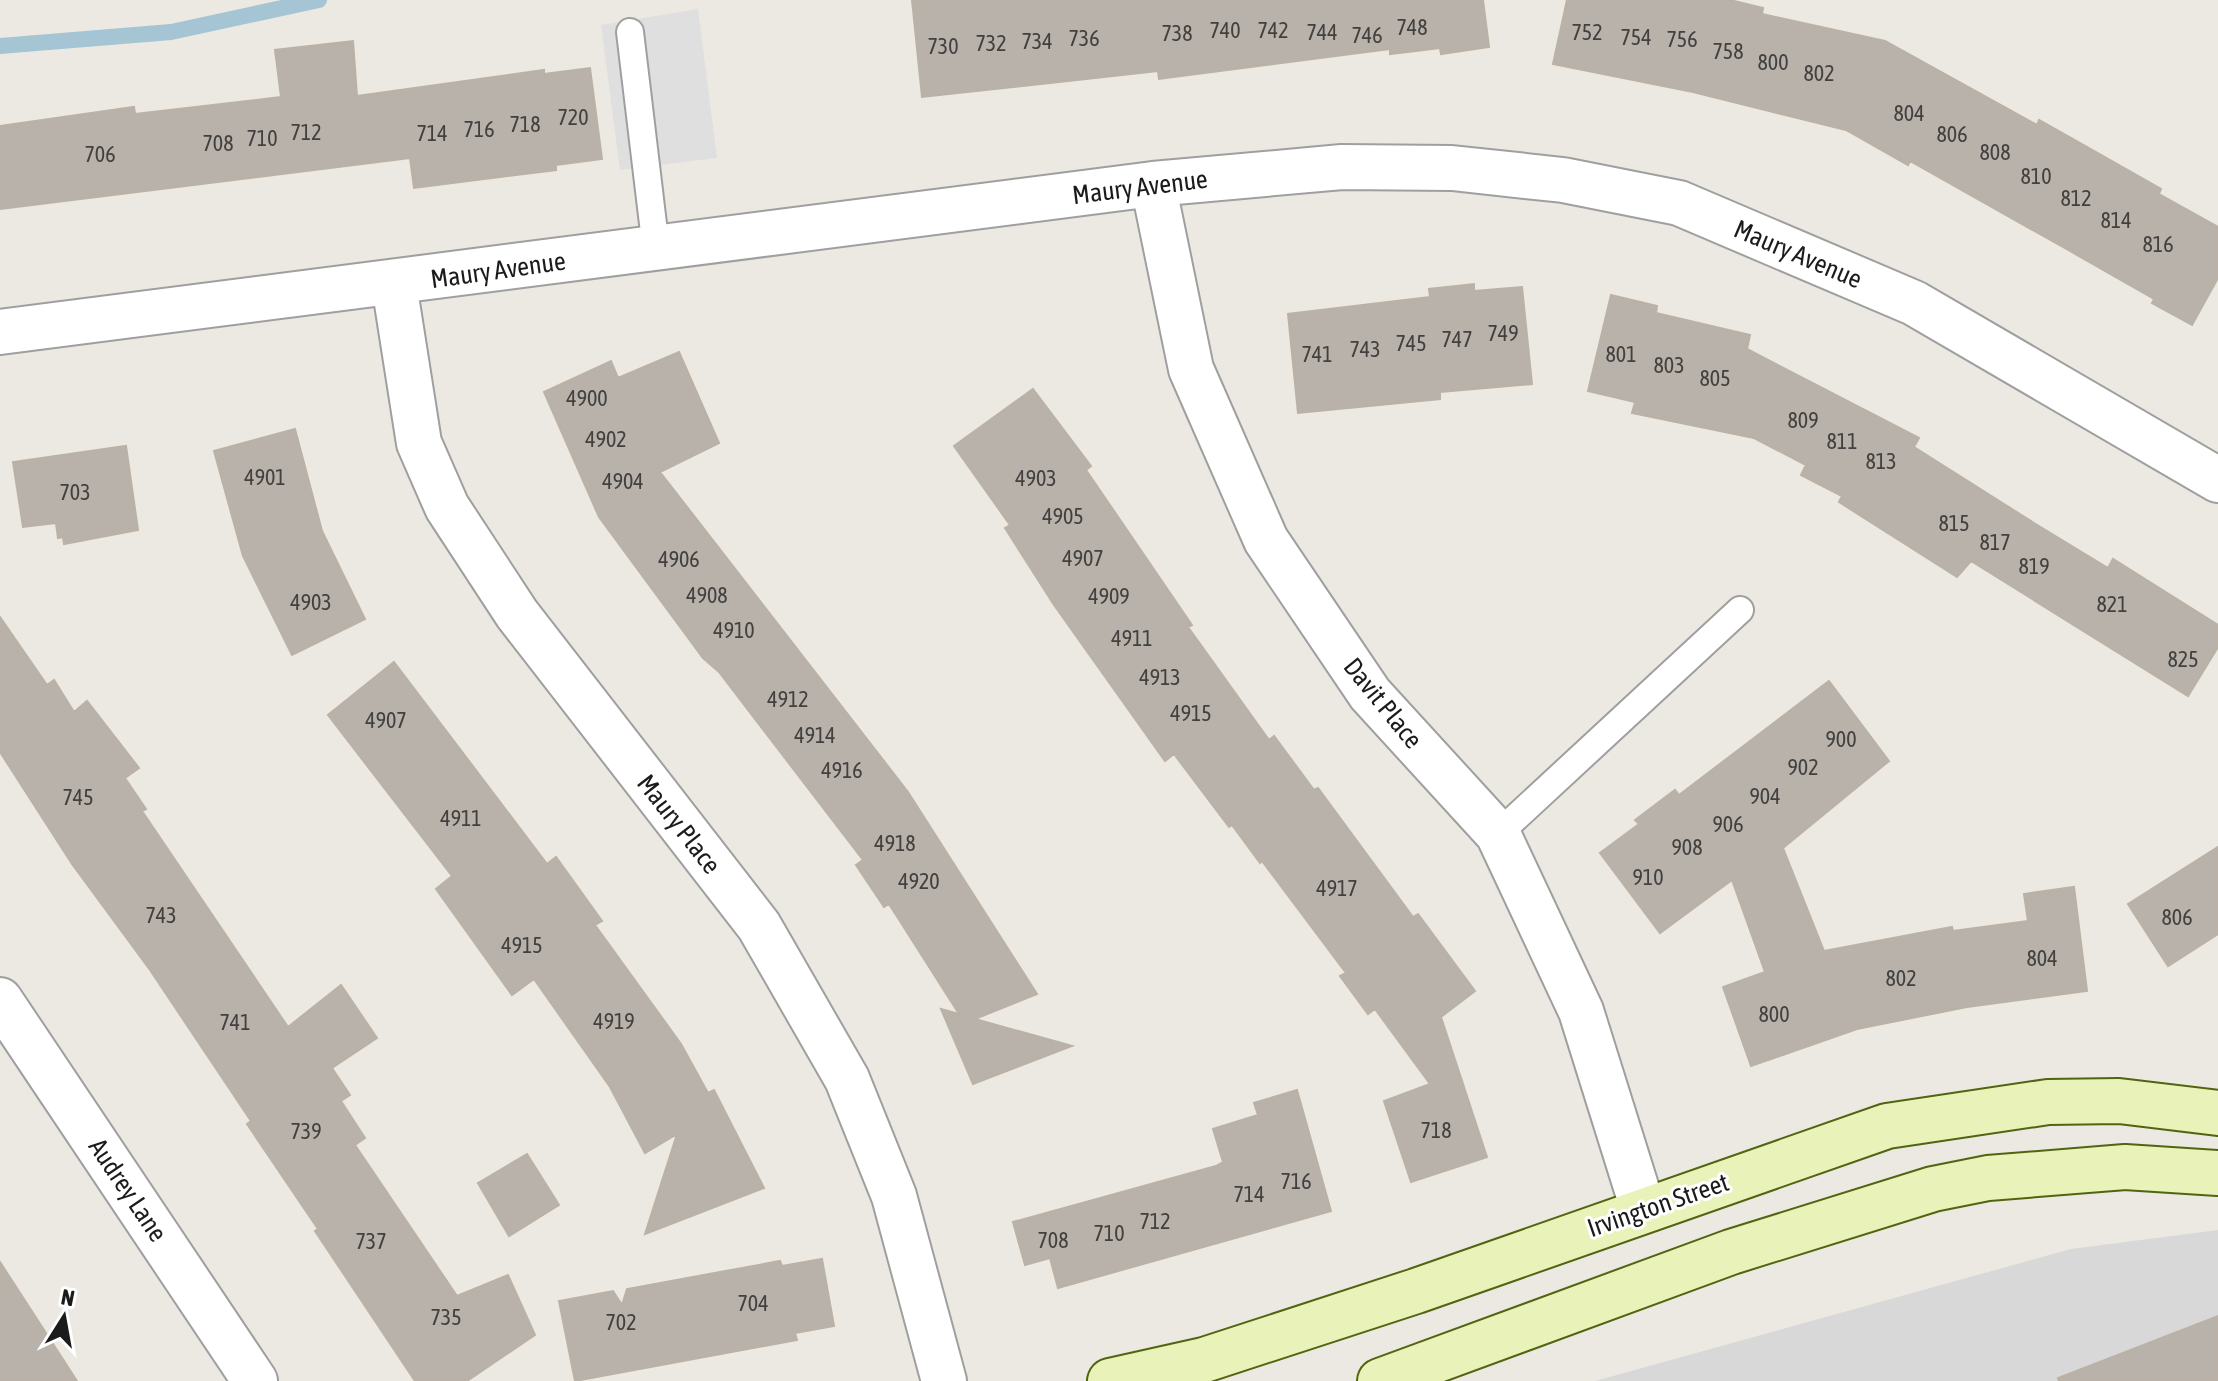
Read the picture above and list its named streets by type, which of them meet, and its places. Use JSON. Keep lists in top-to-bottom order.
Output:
{
  "streets": {
    "street": [
      "Maury Avenue",
      "Davit Place",
      "Maury Place",
      "Audrey Lane",
      "Irvington Street"
    ]
  },
  "crossings": [
    ["Maury Avenue", "Davit Place"],
    ["Maury Avenue", "Maury Place"],
    ["Davit Place", "Irvington Street"]
  ],
  "house_numbers": [
    "748",
    "740",
    "742",
    "744",
    "752",
    "738",
    "746",
    "754",
    "736",
    "756",
    "734",
    "732",
    "730",
    "758",
    "800",
    "802",
    "804",
    "720",
    "718",
    "716",
    "712",
    "714",
    "806",
    "710",
    "708",
    "808",
    "706",
    "810",
    "812",
    "814",
    "816",
    "749",
    "747",
    "745",
    "743",
    "741",
    "801",
    "803",
    "805",
    "4900",
    "809",
    "4902",
    "811",
    "813",
    "4901",
    "4903",
    "4904",
    "703",
    "4905",
    "815",
    "817",
    "4907",
    "4906",
    "819",
    "4908",
    "4909",
    "4903",
    "821",
    "4910",
    "4911",
    "825",
    "4913",
    "4912",
    "4915",
    "4907",
    "4914",
    "900",
    "902",
    "4916",
    "904",
    "745",
    "4911",
    "906",
    "4918",
    "908",
    "910",
    "4920",
    "4917",
    "743",
    "806",
    "4915",
    "804",
    "802",
    "800",
    "4919",
    "741",
    "718",
    "739",
    "716",
    "714",
    "712",
    "710",
    "708",
    "737",
    "704",
    "735",
    "702"
  ],
  "north": "top"
}
